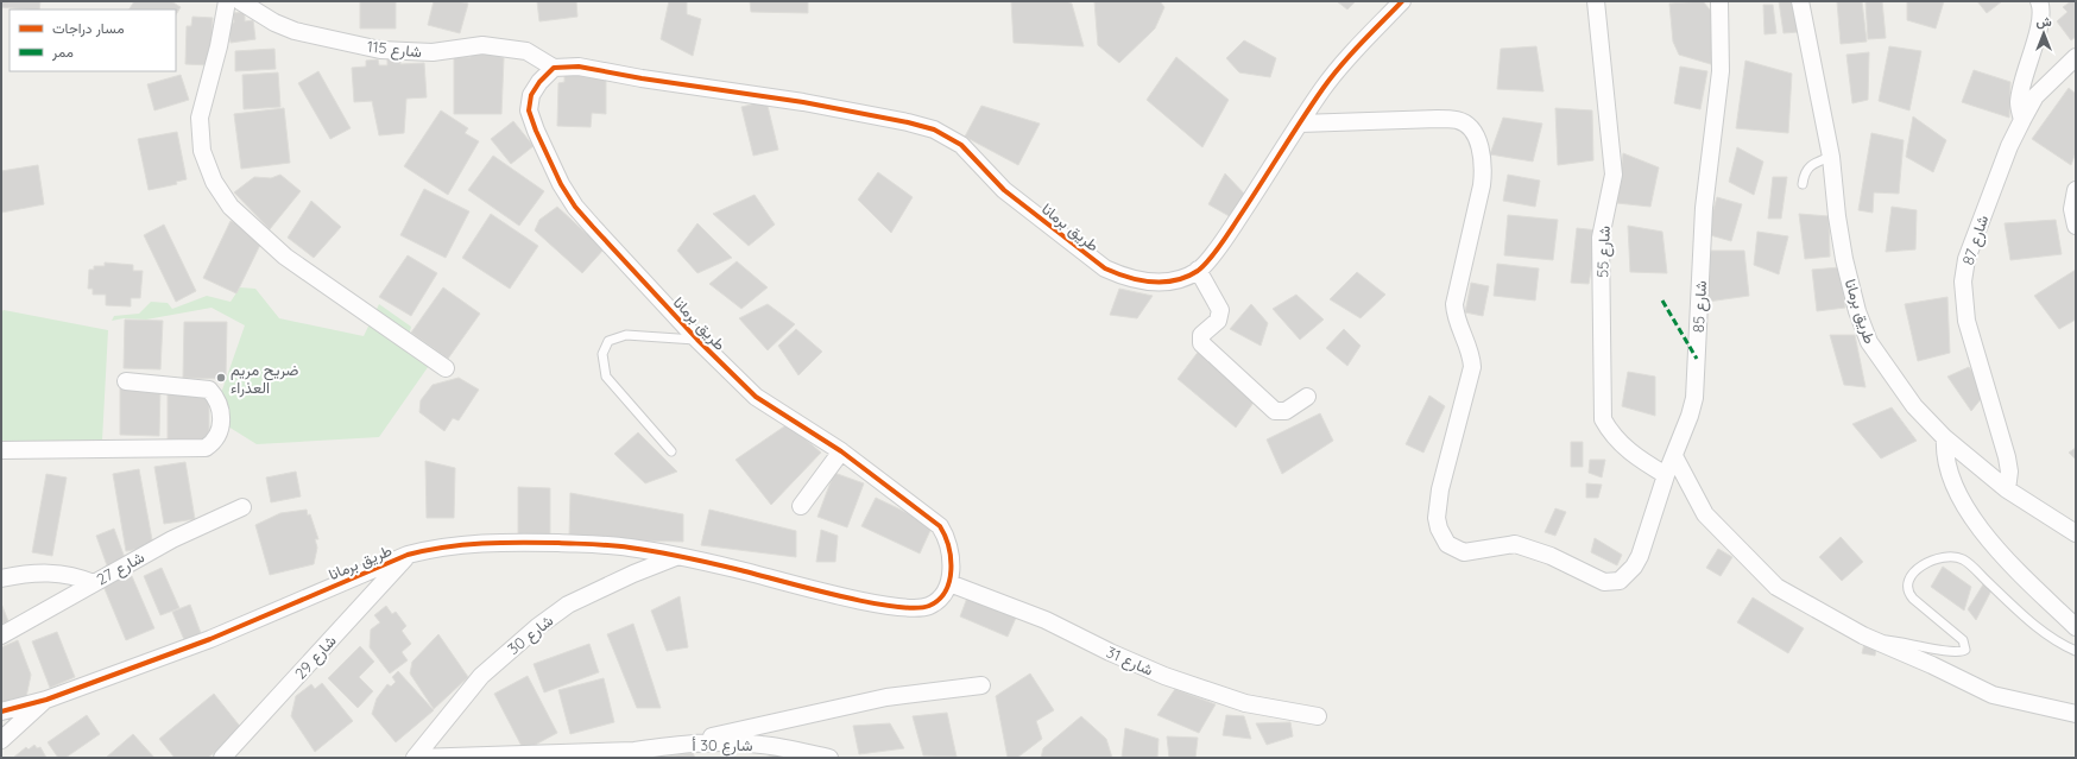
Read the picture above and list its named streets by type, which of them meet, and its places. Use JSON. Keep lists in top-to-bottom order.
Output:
{
  "streets": {
    "street": [
      "شارع 115",
      "طريق برمانا",
      "شارع 87",
      "شارع 55",
      "شارع 85",
      "شارع 27",
      "شارع 30",
      "شارع 29",
      "شارع 31",
      "شارع 30 أ"
    ]
  },
  "crossings": [
    ["شارع 115", "طريق برمانا"],
    ["طريق برمانا", "شارع 87"],
    ["طريق برمانا", "شارع 85"],
    ["طريق برمانا", "شارع 30"],
    ["طريق برمانا", "شارع 29"],
    ["طريق برمانا", "شارع 31"],
    ["شارع 55", "شارع 85"],
    ["شارع 30", "شارع 30 أ"]
  ],
  "places": ["ضريح مريم العذراء"],
  "legend": ["مسار دراجات", "ممر"],
  "north": "top"
}
